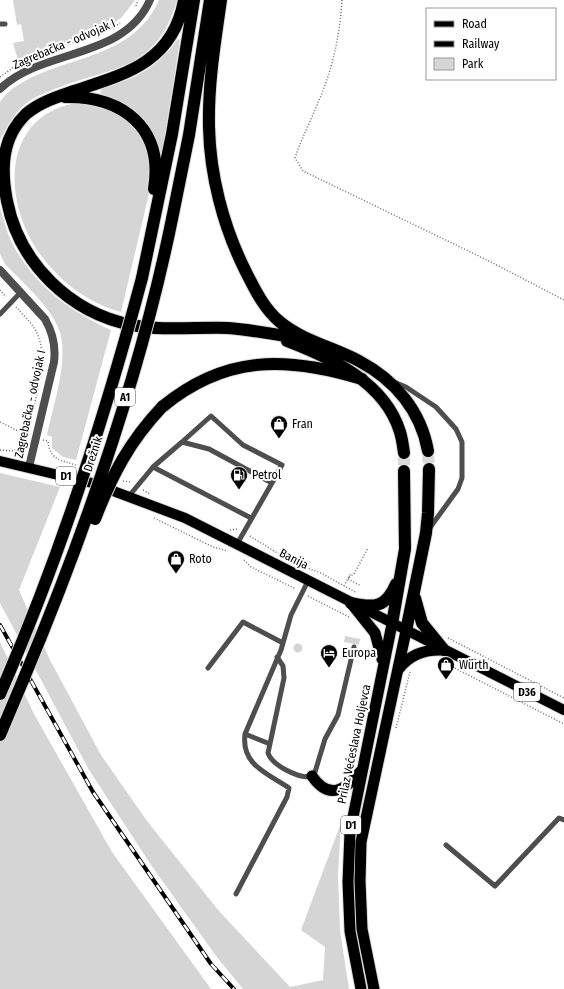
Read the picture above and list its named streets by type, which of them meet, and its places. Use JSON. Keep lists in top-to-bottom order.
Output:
{
  "streets": {
    "highway": [
      "A1",
      "Drežnik",
      "D1",
      "Prilaz Većeslava Holjevca"
    ],
    "main road": ["Banija", "D36"],
    "street": ["Zagrebačka - odvojak I"]
  },
  "crossings": [
    ["Zagrebačka - odvojak I", "Banija"],
    ["A1", "Drežnik"],
    ["D1", "Banija"],
    ["Banija", "Prilaz Većeslava Holjevca"]
  ],
  "places": {
    "shop": ["Fran", "Roto", "Würth"],
    "fuel station": ["Petrol"],
    "hotel": ["Europa"]
  },
  "legend": ["Road", "Railway", "Park"]
}
